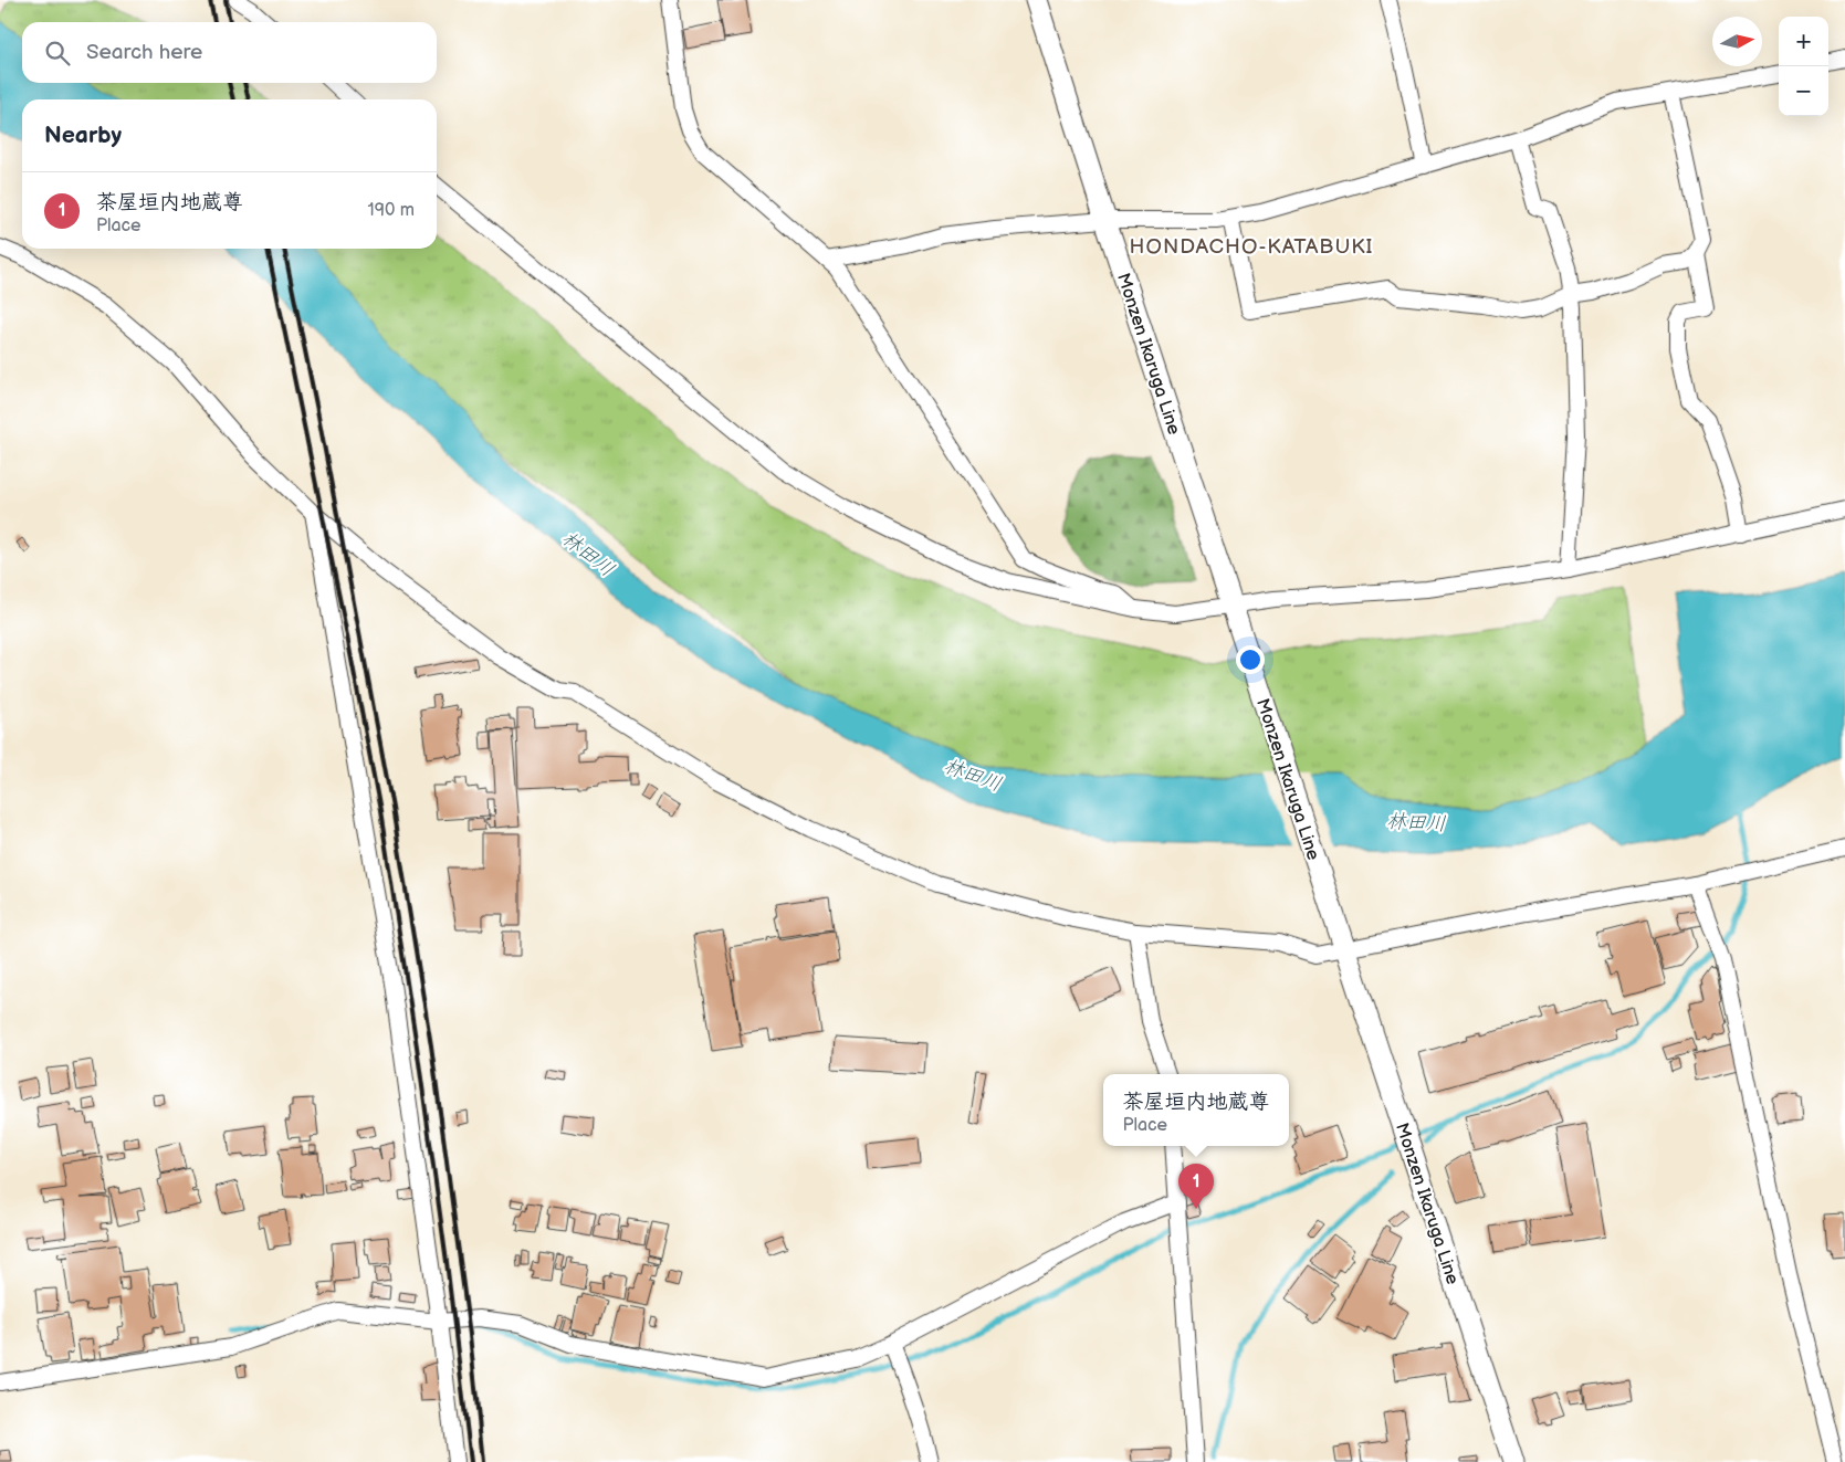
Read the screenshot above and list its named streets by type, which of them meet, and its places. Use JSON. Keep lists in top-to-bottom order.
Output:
{
  "streets": {
    "main road": ["Monzen Ikaruga Line"]
  },
  "districts": ["HONDACHO-KATABUKI"],
  "water": ["林田川"],
  "north": "right",
  "page": {
    "map_buttons": ["+", "−"],
    "search": "Search here",
    "heading": "Nearby",
    "list": [
      {
        "mark": "1",
        "name": "茶屋垣内地蔵尊",
        "note": "Place",
        "value": "190 m"
      }
    ],
    "popup": ["茶屋垣内地蔵尊", "Place"],
    "pins": "1"
  }
}
